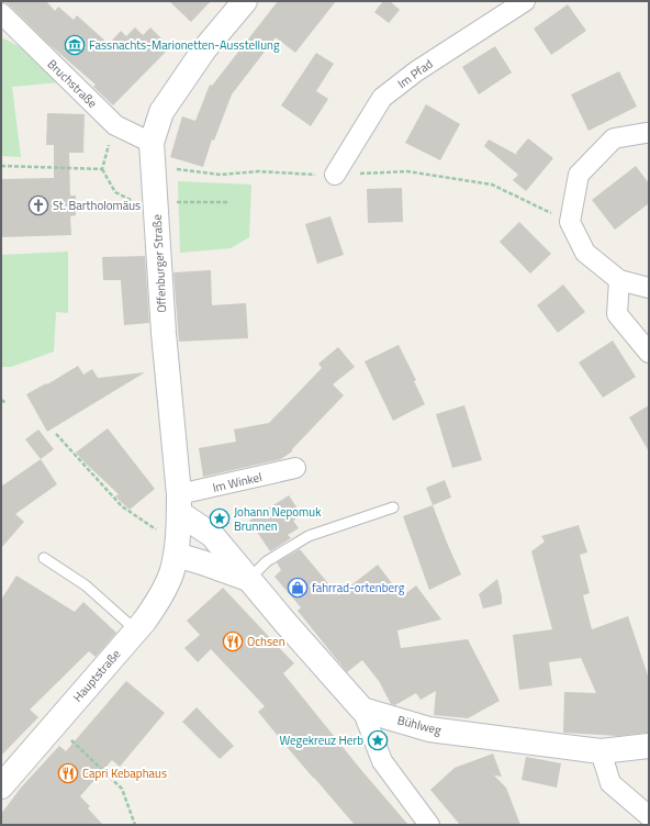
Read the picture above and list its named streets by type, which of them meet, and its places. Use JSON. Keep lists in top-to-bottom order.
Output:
{
  "streets": {
    "street": [
      "Im Pfad",
      "Bruchstraße",
      "Offenburger Straße",
      "Im Winkel",
      "Hauptstraße",
      "Bühlweg"
    ]
  },
  "crossings": [
    ["Bruchstraße", "Offenburger Straße"],
    ["Offenburger Straße", "Im Winkel"],
    ["Offenburger Straße", "Hauptstraße"]
  ],
  "places": {
    "museum": ["Fassnachts-Marionetten-Ausstellung"],
    "church": ["St. Bartholomäus"],
    "place": ["Johann Nepomuk Brunnen", "Wegekreuz Herb"],
    "shop": ["fahrrad-ortenberg"],
    "restaurant": ["Ochsen", "Capri Kebaphaus"]
  }
}
